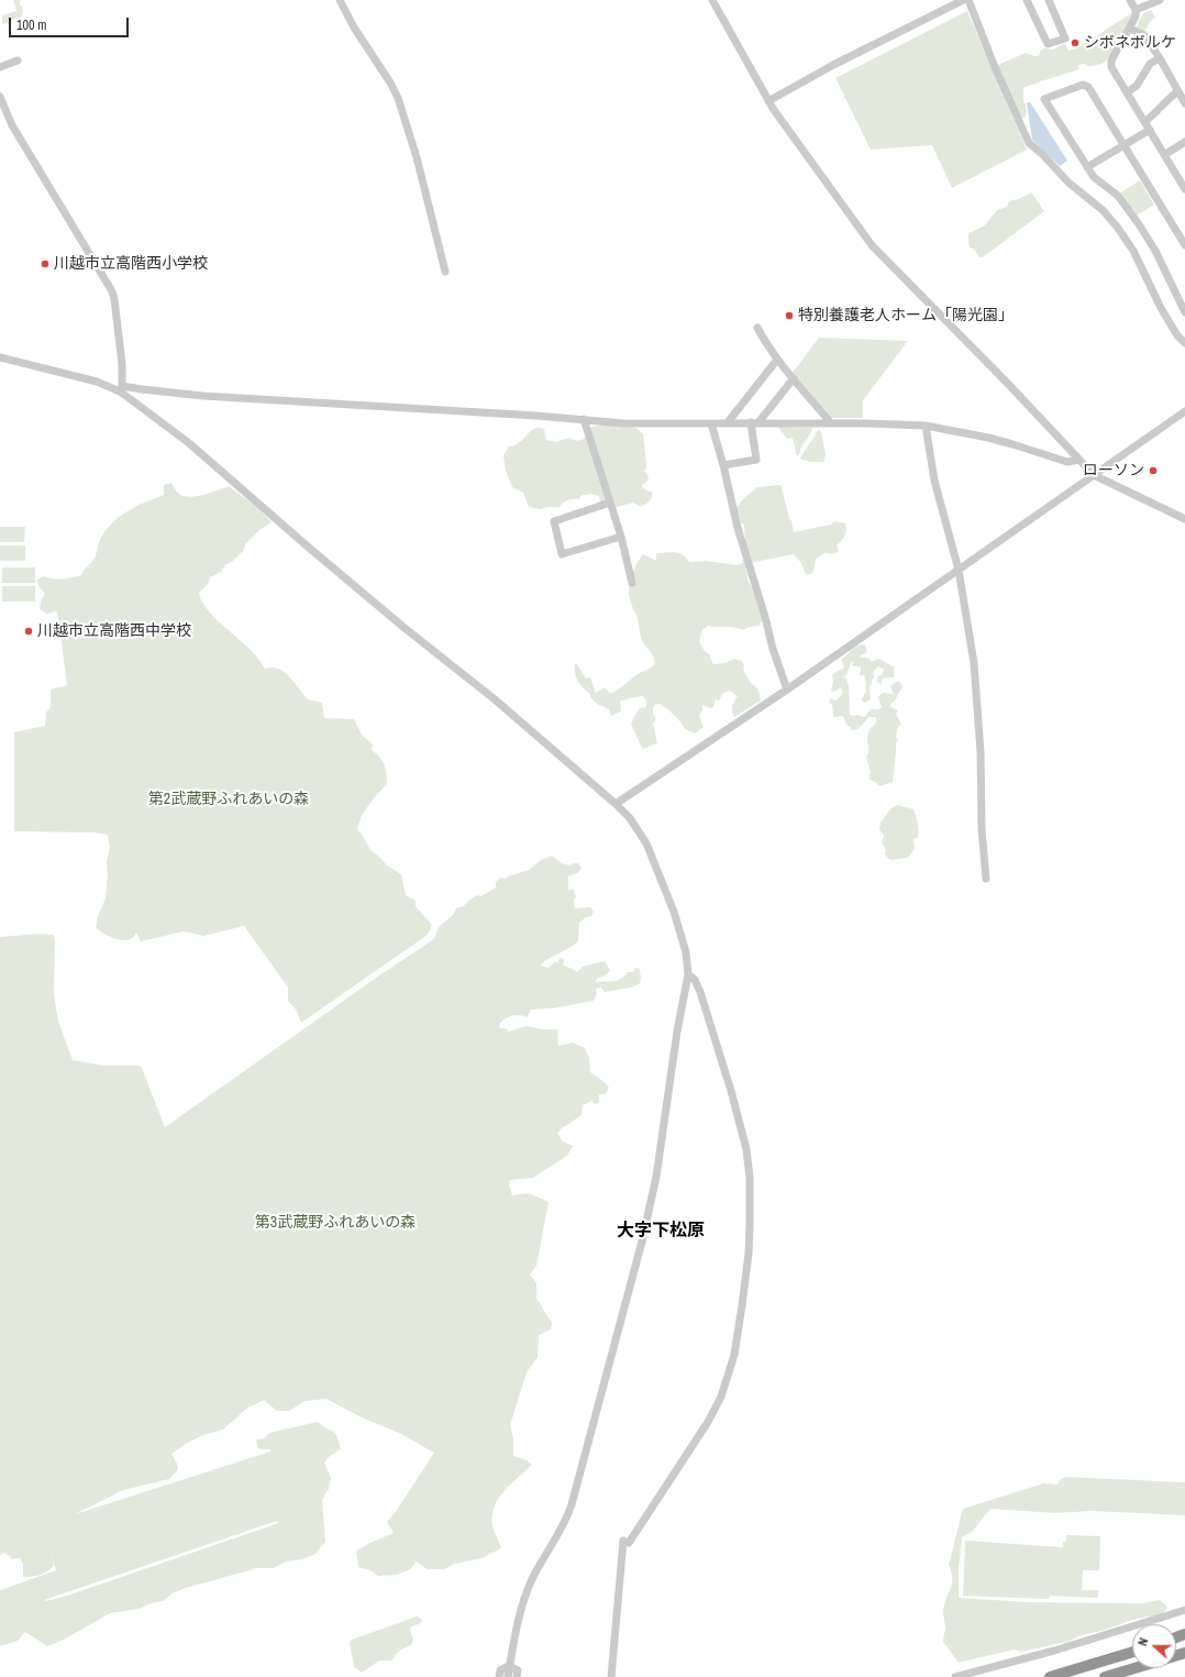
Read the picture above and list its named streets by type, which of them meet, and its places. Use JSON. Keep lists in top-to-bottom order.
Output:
{
  "districts": ["大字下松原"],
  "parks": ["第2武蔵野ふれあいの森", "第3武蔵野ふれあいの森"],
  "places": [
    "シボネボルケ",
    "川越市立高階西小学校",
    "特別養護老人ホーム「陽光園」",
    "ローソン",
    "川越市立高階西中学校"
  ],
  "scale_bar": "100 m",
  "north": "left"
}
